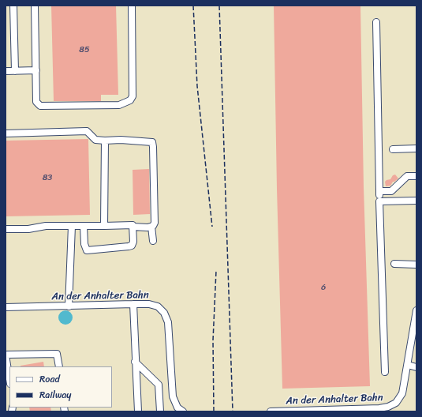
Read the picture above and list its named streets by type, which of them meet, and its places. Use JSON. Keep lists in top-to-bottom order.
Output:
{
  "streets": {
    "street": ["An der Anhalter Bahn"]
  },
  "house_numbers": ["85", "83", "6"],
  "legend": ["Road", "Railway"]
}
